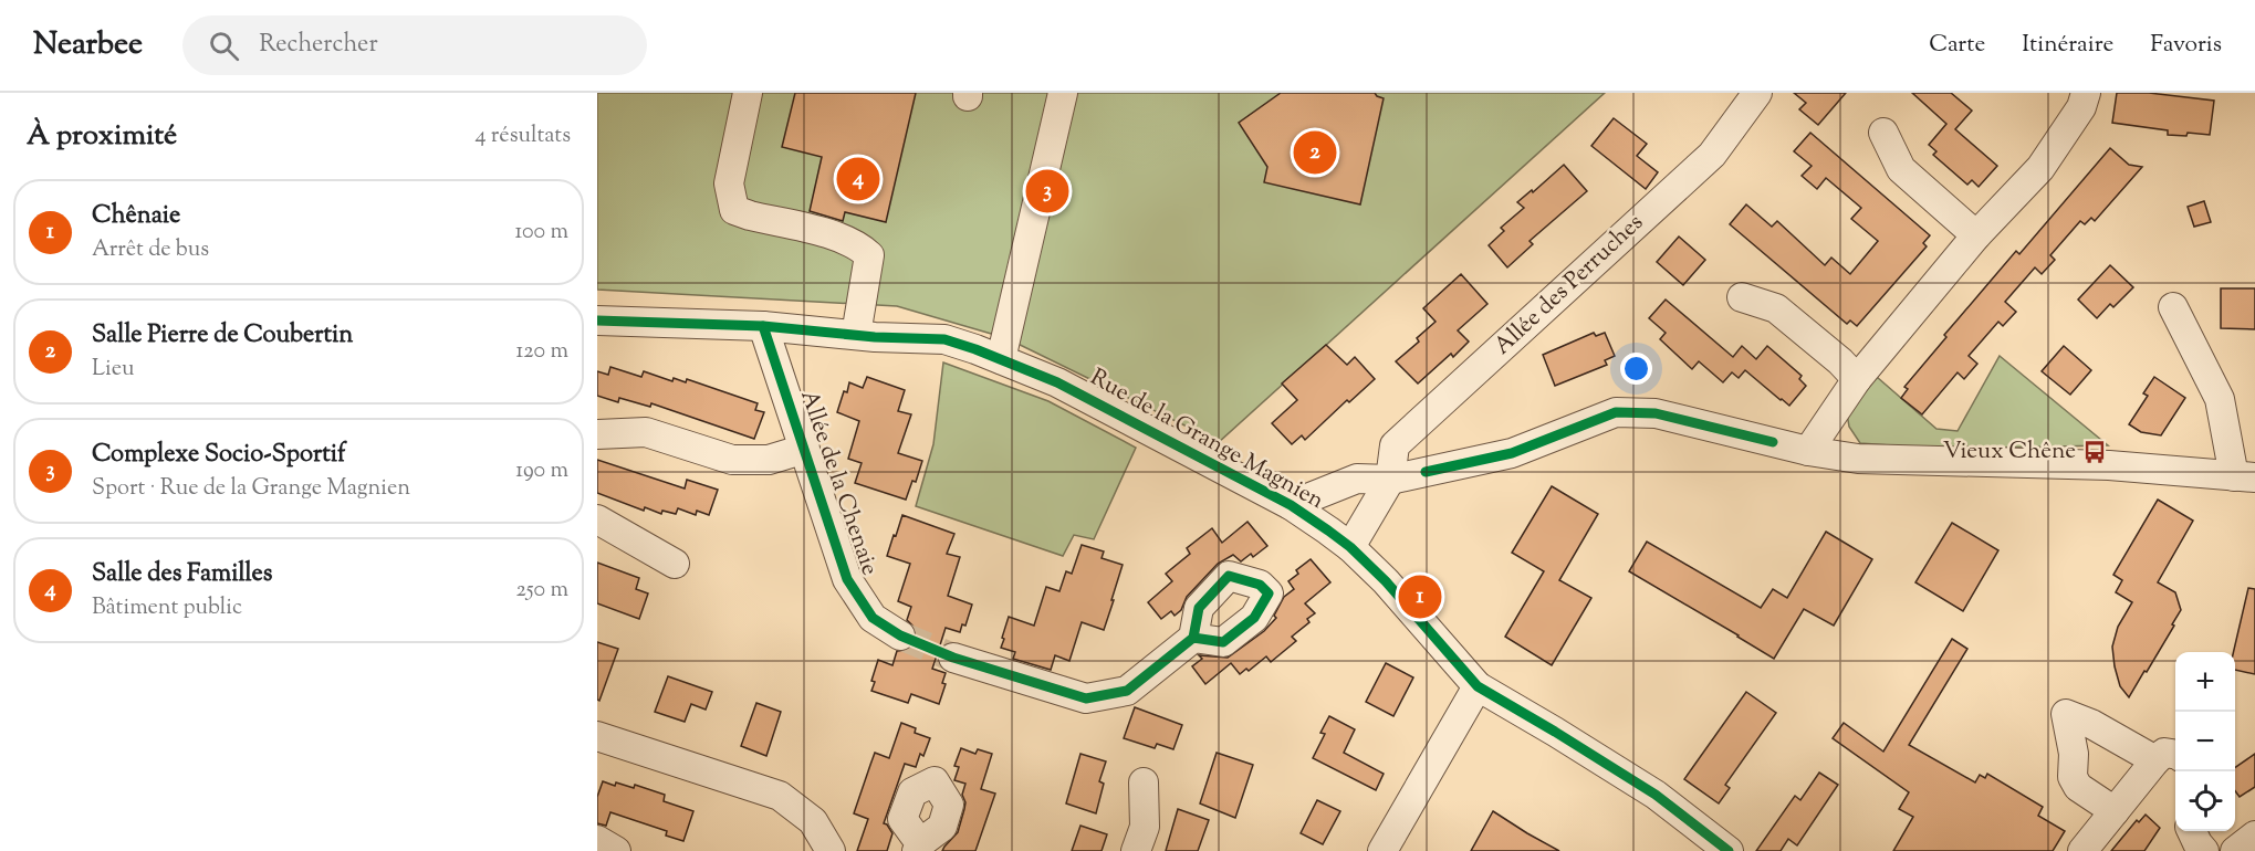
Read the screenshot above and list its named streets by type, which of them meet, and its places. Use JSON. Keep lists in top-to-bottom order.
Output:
{
  "streets": {
    "street": ["Allée des Perruches", "Rue de la Grange Magnien", "Allée de la Chenaie"]
  },
  "crossings": [
    ["Rue de la Grange Magnien", "Allée de la Chenaie"]
  ],
  "places": {
    "bus stop": ["Vieux Chêne"]
  },
  "page": {
    "header": "Nearbee",
    "search": "Rechercher",
    "nav": ["Carte", "Itinéraire", "Favoris"],
    "heading": ["À proximité", "4 résultats"],
    "pins": [
      "2",
      "4",
      "3",
      "1"
    ],
    "list": [
      {
        "mark": "1",
        "name": "Chênaie",
        "note": "Arrêt de bus",
        "value": "100 m"
      },
      {
        "mark": "2",
        "name": "Salle Pierre de Coubertin",
        "note": "Lieu",
        "value": "120 m"
      },
      {
        "mark": "3",
        "name": "Complexe Socio-Sportif",
        "note": "Sport · Rue de la Grange Magnien",
        "value": "190 m"
      },
      {
        "mark": "4",
        "name": "Salle des Familles",
        "note": "Bâtiment public",
        "value": "250 m"
      }
    ],
    "map_buttons": ["+", "−"]
  }
}
